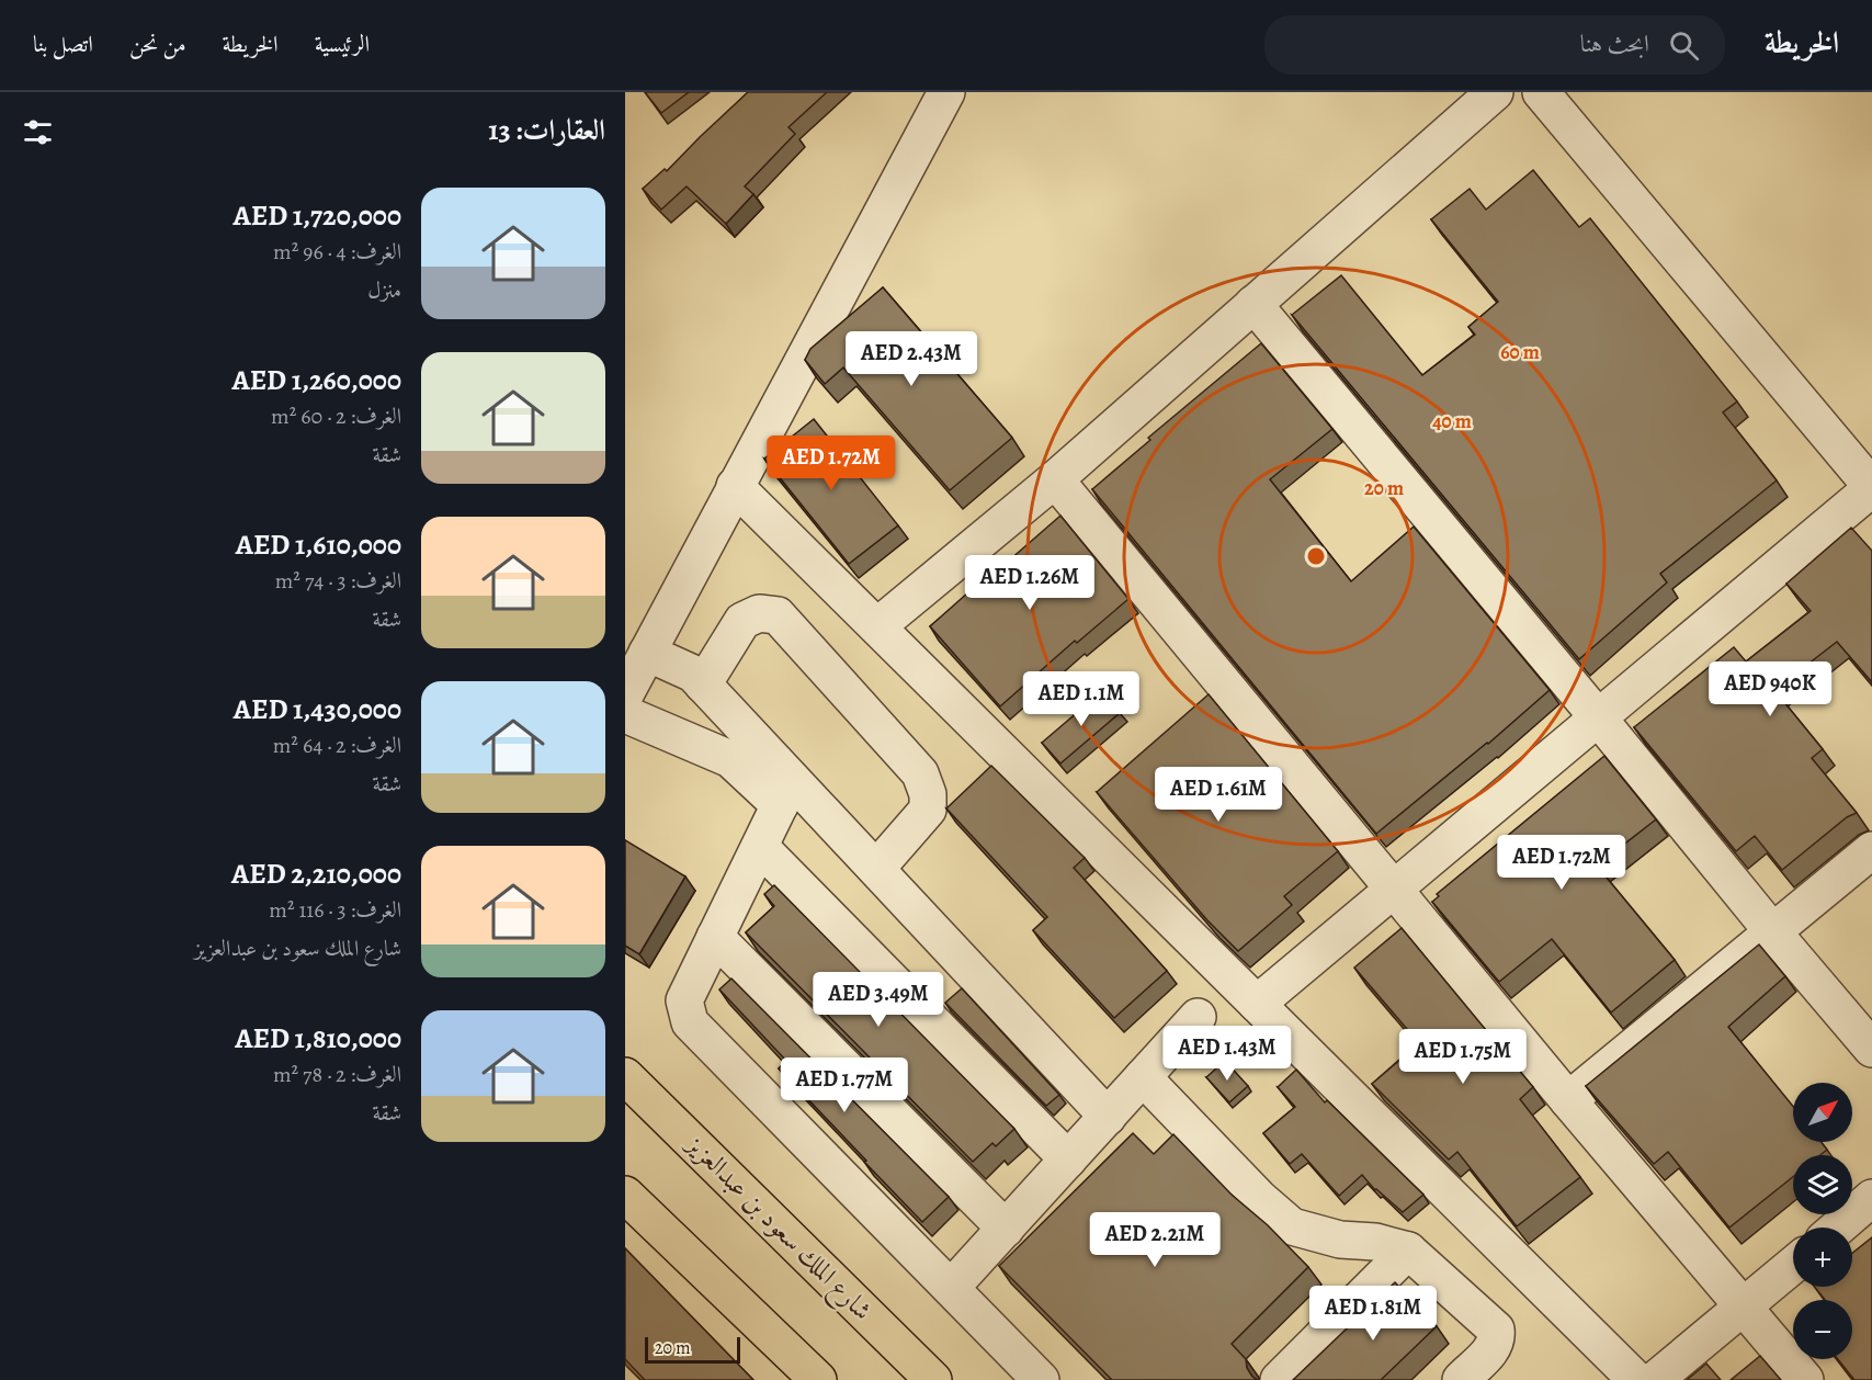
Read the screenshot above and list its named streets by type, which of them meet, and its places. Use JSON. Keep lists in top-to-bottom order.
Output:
{
  "streets": {
    "main road": ["شارع الملك سعود بن عبدالعزيز"]
  },
  "scale_bar": "20 m",
  "north": "top right",
  "page": {
    "header": "الخريطة",
    "search": "ابحث هنا",
    "nav": [
      "الرئيسية",
      "الخريطة",
      "من نحن",
      "اتصل بنا"
    ],
    "heading": "العقارات: 13",
    "list": [
      {
        "name": "AED 1,720,000",
        "note": "الغرف: 4 · 96 m² · منزل"
      },
      {
        "name": "AED 1,260,000",
        "note": "الغرف: 2 · 60 m² · شقة"
      },
      {
        "name": "AED 1,610,000",
        "note": "الغرف: 3 · 74 m² · شقة"
      },
      {
        "name": "AED 1,430,000",
        "note": "الغرف: 2 · 64 m² · شقة"
      },
      {
        "name": "AED 2,210,000",
        "note": "الغرف: 3 · 116 m² · شارع الملك سعود بن عبدالعزيز"
      },
      {
        "name": "AED 1,810,000",
        "note": "الغرف: 2 · 78 m² · شقة"
      }
    ],
    "price": [
      "AED 2.43M",
      "AED 1.72M",
      "AED 1.26M",
      "AED 940K",
      "AED 1.1M",
      "AED 1.61M",
      "AED 1.72M",
      "AED 3.49M",
      "AED 1.43M",
      "AED 1.75M",
      "AED 1.77M",
      "AED 2.21M",
      "AED 1.81M"
    ],
    "map_buttons": ["+", "−"],
    "scale": "20 m"
  },
  "rings": ["60 m", "40 m", "20 m"]
}
